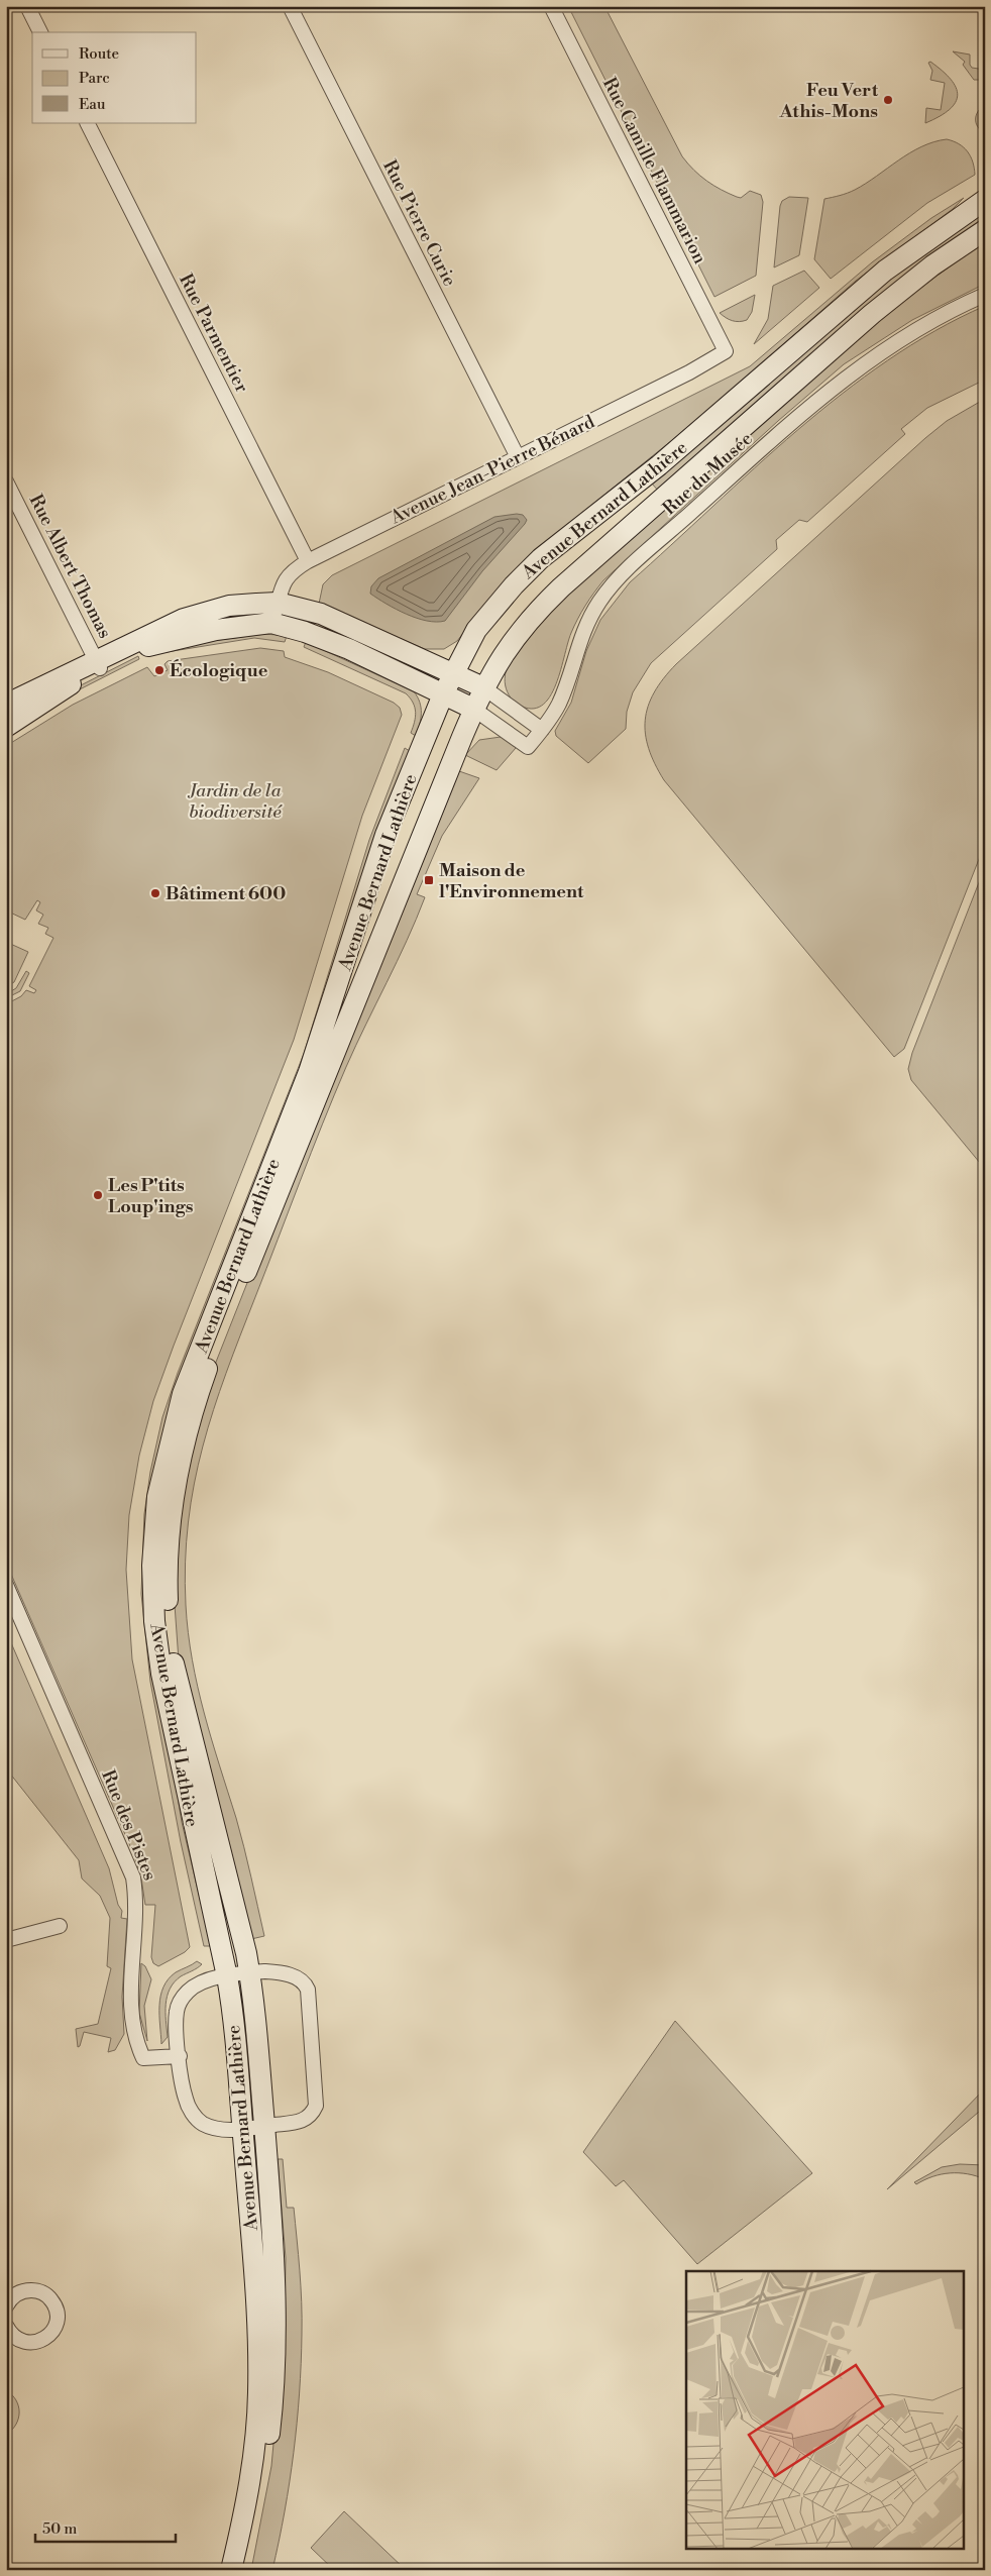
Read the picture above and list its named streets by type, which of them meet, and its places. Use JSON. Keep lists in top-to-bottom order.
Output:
{
  "streets": {
    "main road": ["Avenue Bernard Lathière"],
    "street": [
      "Rue Camille Flammarion",
      "Rue Pierre Curie",
      "Rue Parmentier",
      "Avenue Jean-Pierre Bénard",
      "Rue du Musée",
      "Rue Albert Thomas",
      "Rue des Pistes"
    ]
  },
  "crossings": [
    ["Rue Camille Flammarion", "Avenue Jean-Pierre Bénard"],
    ["Rue Pierre Curie", "Avenue Jean-Pierre Bénard"],
    ["Rue Parmentier", "Avenue Jean-Pierre Bénard"],
    ["Rue du Musée", "Avenue Bernard Lathière"]
  ],
  "parks": ["Jardin de la biodiversité"],
  "places": {
    "other": [
      "Feu Vert Athis-Mons",
      "Écologique",
      "Bâtiment 600",
      "Les P'tits Loup'ings"
    ],
    "transit": ["Maison de l'Environnement"]
  },
  "legend": ["Route", "Parc", "Eau"],
  "scale_bar": "50 m"
}
